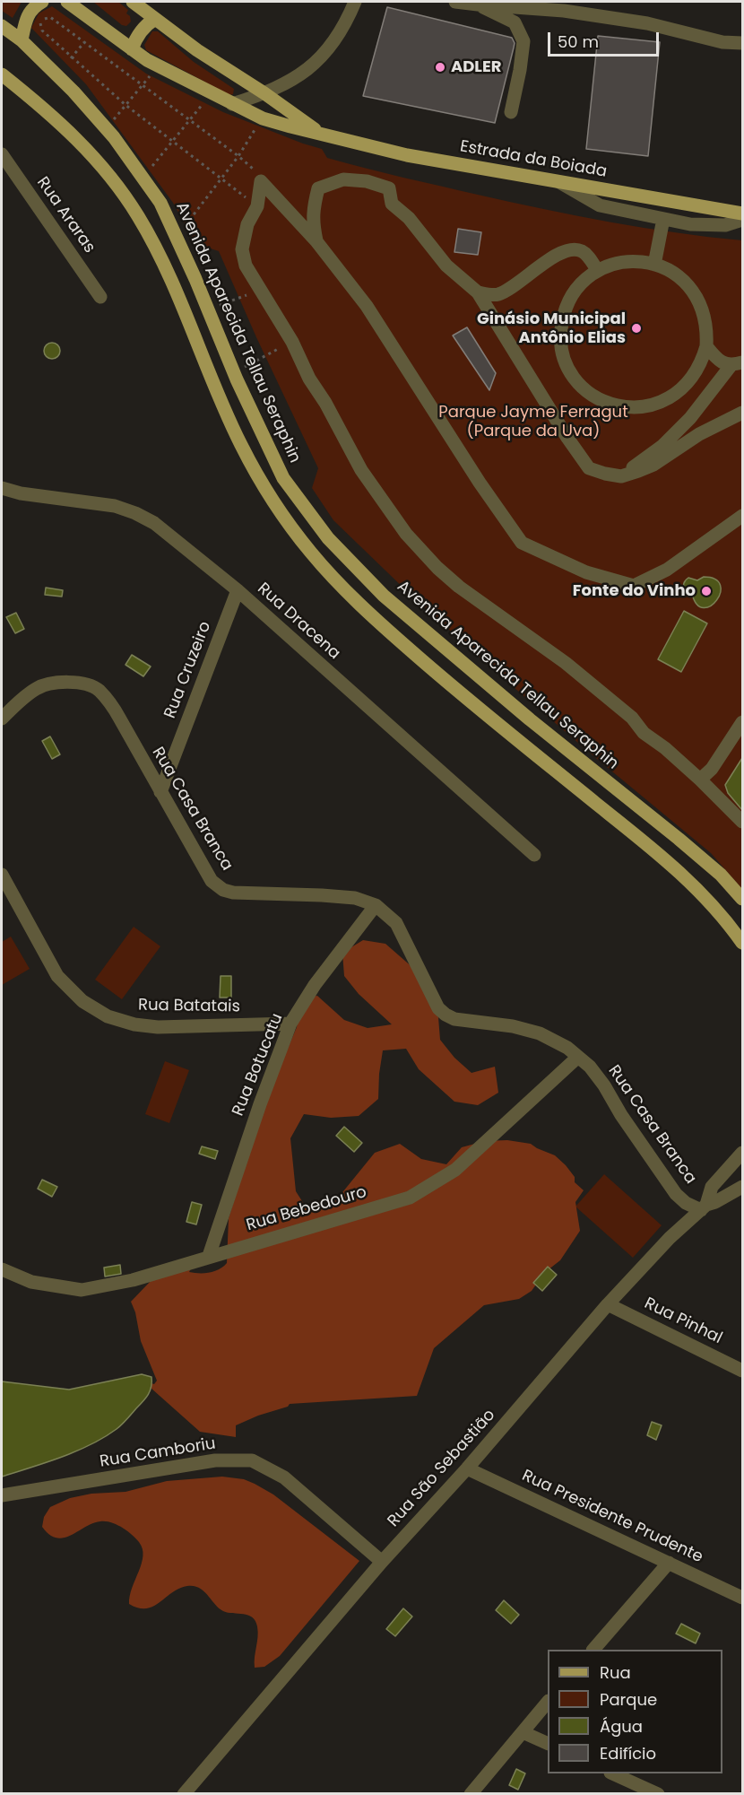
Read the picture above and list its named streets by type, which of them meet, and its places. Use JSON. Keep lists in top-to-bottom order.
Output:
{
  "streets": {
    "main road": ["Estrada da Boiada", "Avenida Aparecida Tellau Seraphin"],
    "street": [
      "Rua Araras",
      "Rua Dracena",
      "Rua Cruzeiro",
      "Rua Casa Branca",
      "Rua Batatais",
      "Rua Botucatu",
      "Rua Bebedouro",
      "Rua Pinhal",
      "Rua Camboriu",
      "Rua São Sebastião",
      "Rua Presidente Prudente"
    ]
  },
  "crossings": [
    ["Rua Dracena", "Rua Cruzeiro"],
    ["Rua Cruzeiro", "Rua Casa Branca"],
    ["Rua Casa Branca", "Rua Botucatu"],
    ["Rua Casa Branca", "Rua Bebedouro"],
    ["Rua Casa Branca", "Rua São Sebastião"],
    ["Rua Batatais", "Rua Botucatu"],
    ["Rua Botucatu", "Rua Bebedouro"],
    ["Rua Pinhal", "Rua São Sebastião"],
    ["Rua Camboriu", "Rua São Sebastião"],
    ["Rua São Sebastião", "Rua Presidente Prudente"]
  ],
  "parks": ["Parque Jayme Ferragut (Parque da Uva)"],
  "places": ["ADLER", "Ginásio Municipal Antônio Elias", "Fonte do Vinho"],
  "legend": [
    "Rua",
    "Parque",
    "Água",
    "Edifício"
  ],
  "scale_bar": "50 m"
}
